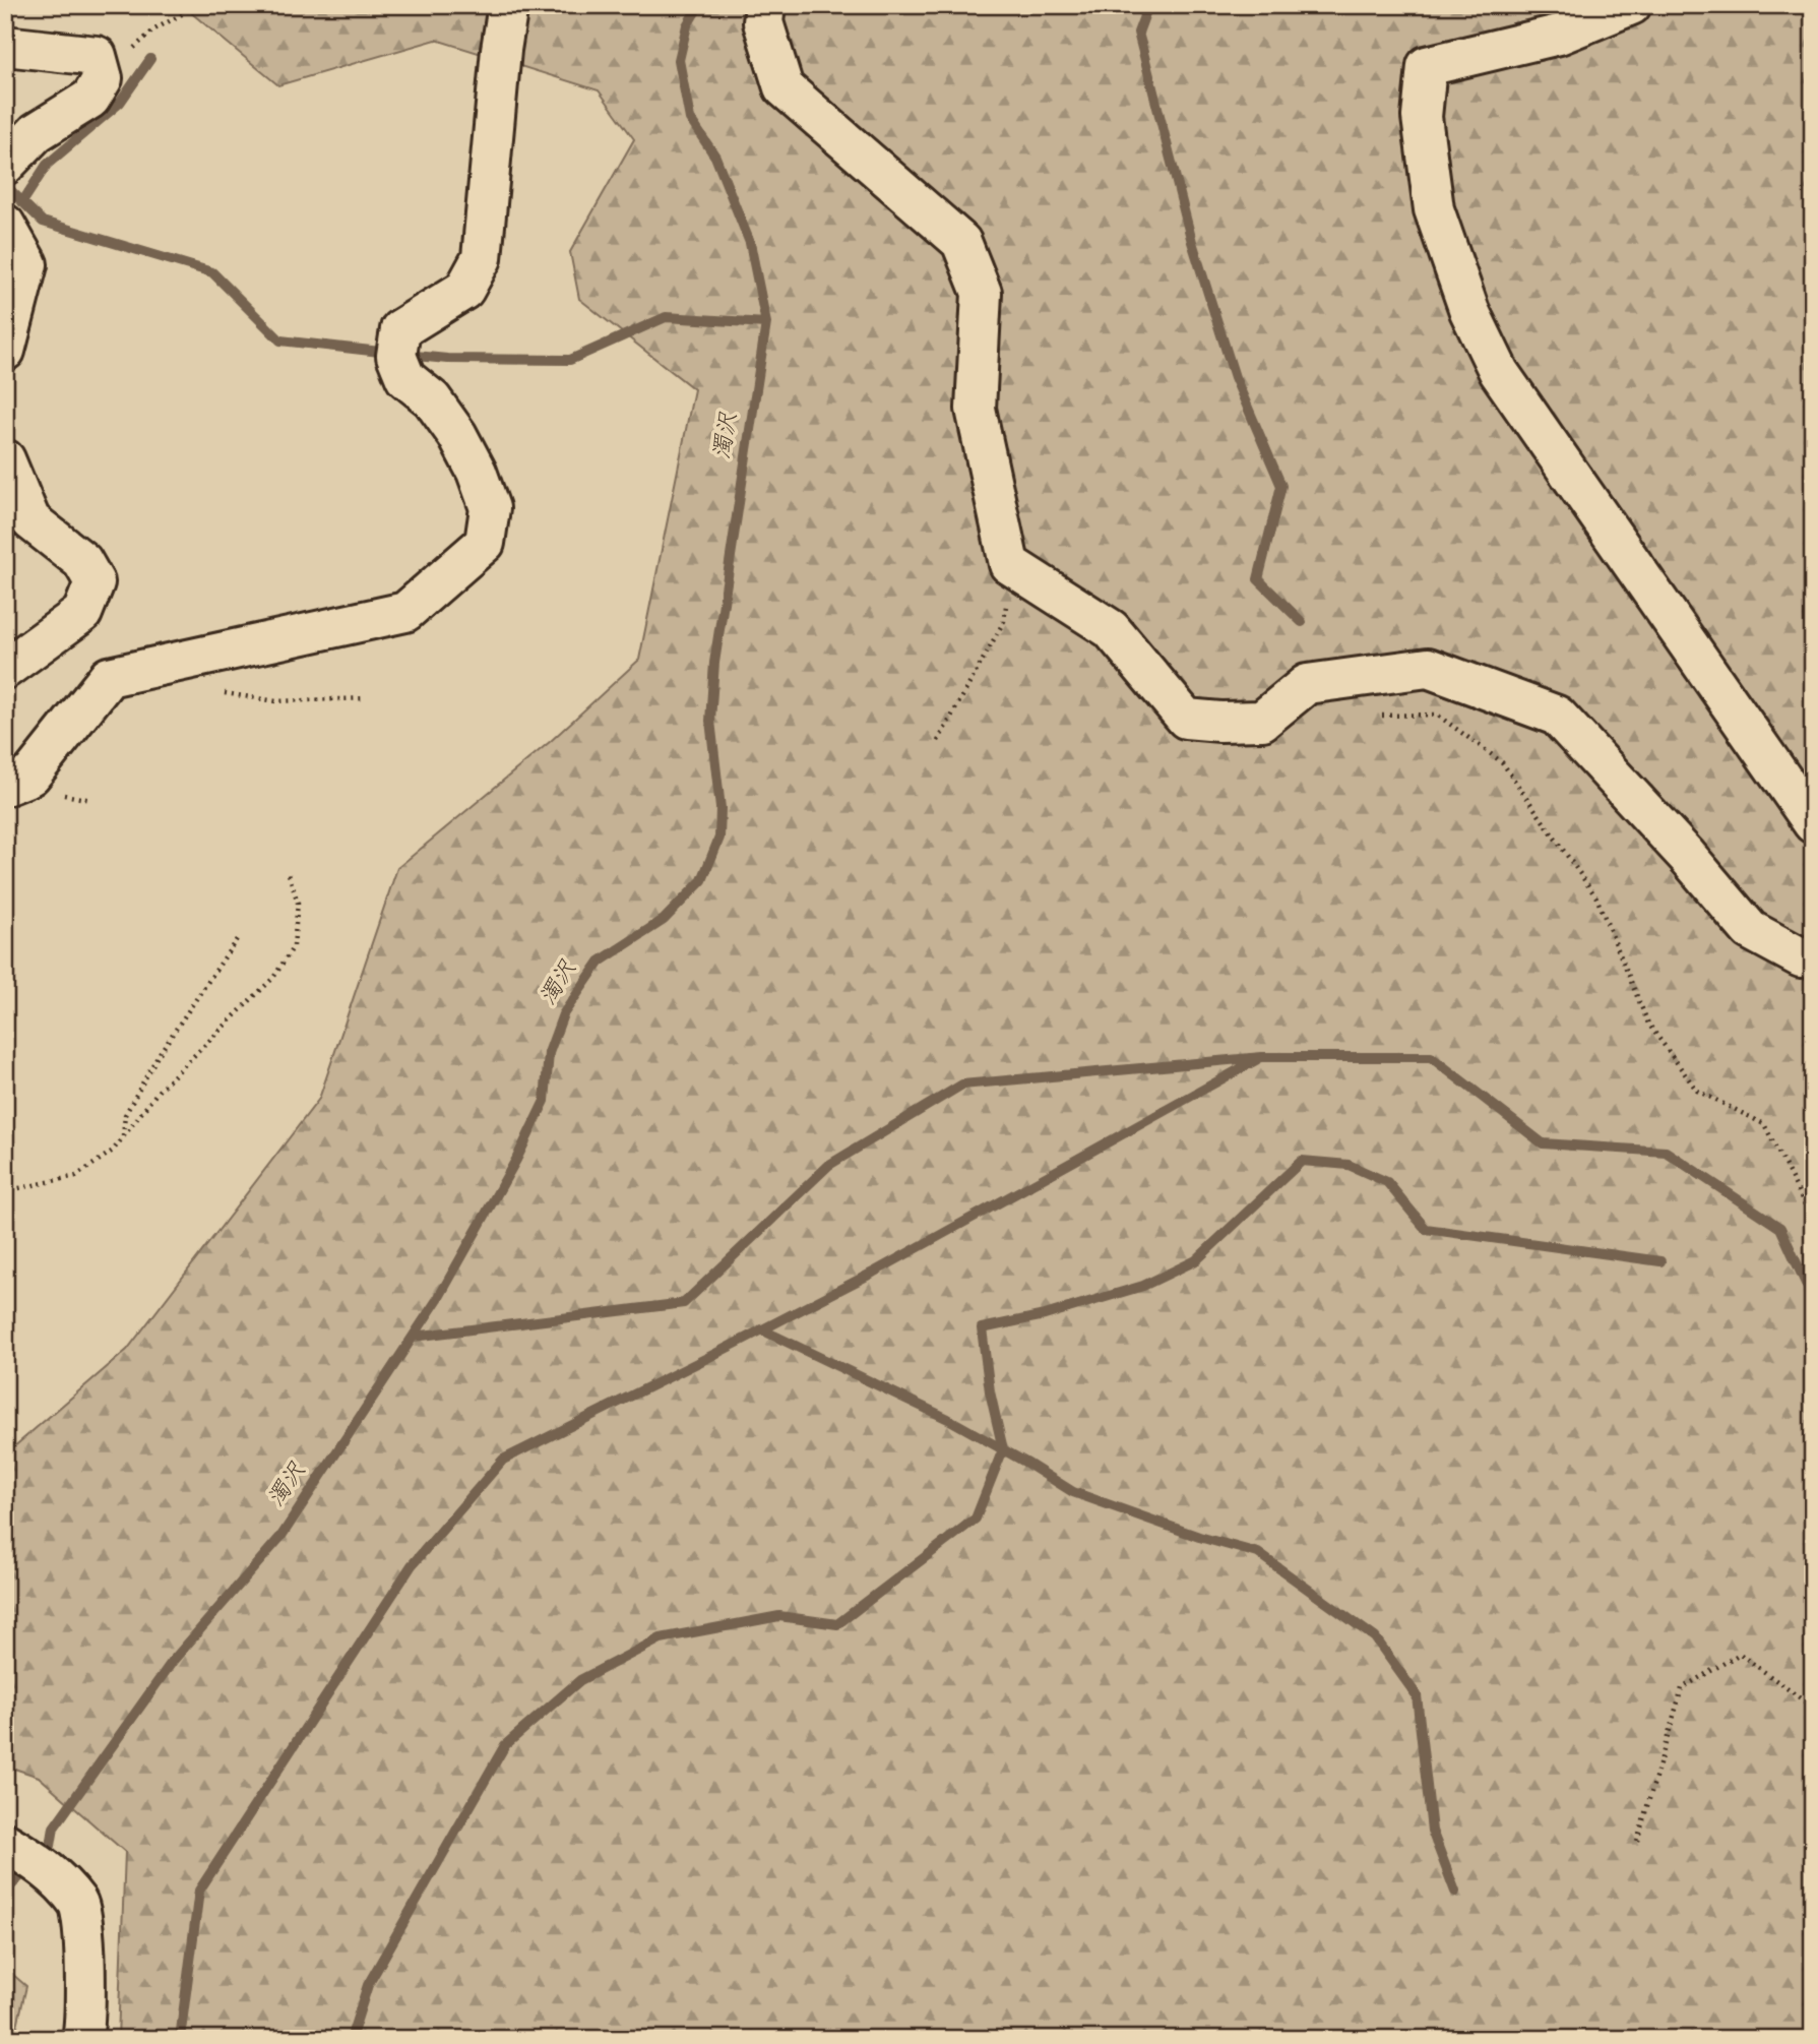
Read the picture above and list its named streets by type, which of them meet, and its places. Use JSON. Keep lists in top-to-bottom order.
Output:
{
  "water": ["濁沢"]
}
